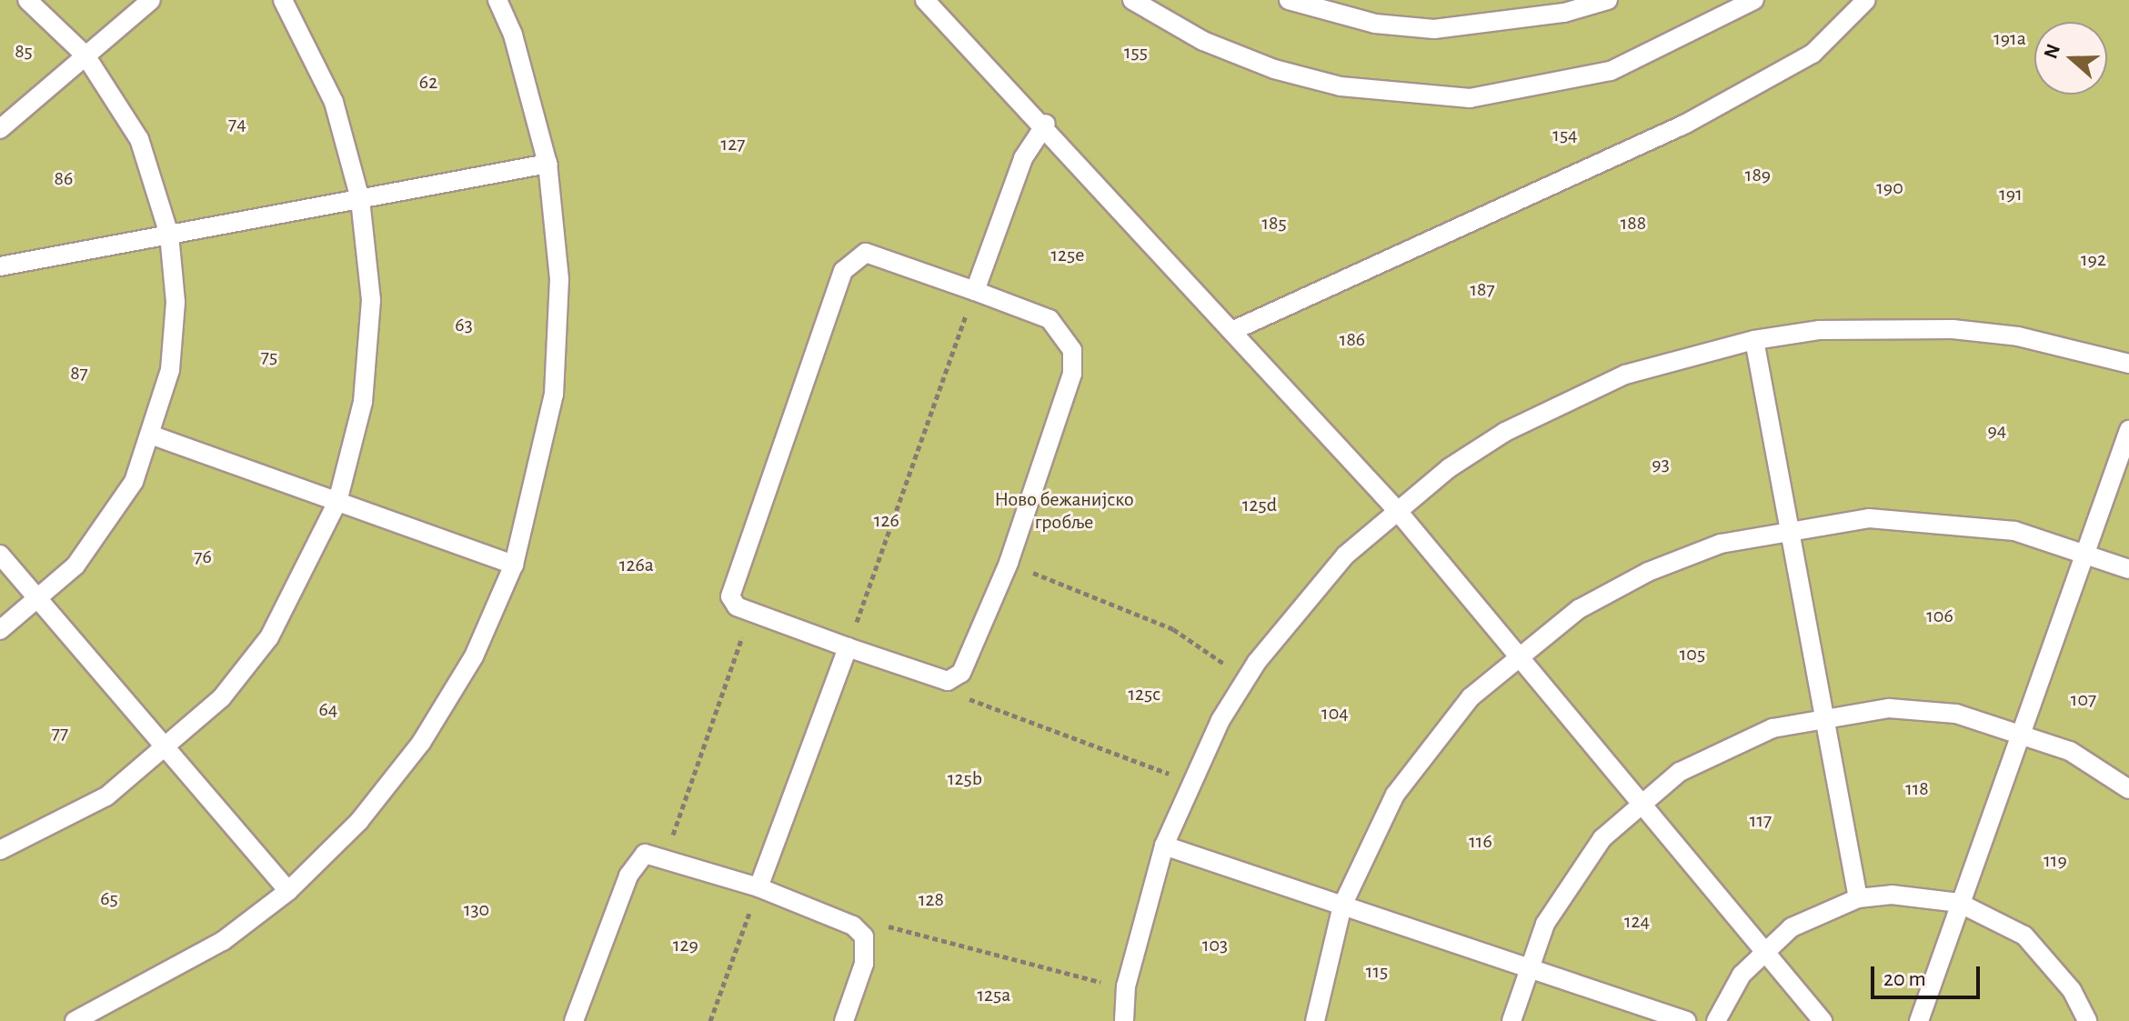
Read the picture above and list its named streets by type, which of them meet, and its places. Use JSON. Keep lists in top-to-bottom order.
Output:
{
  "parks": [
    "191a",
    "85",
    "155",
    "62",
    "74",
    "154",
    "127",
    "189",
    "86",
    "190",
    "191",
    "185",
    "188",
    "125e",
    "192",
    "187",
    "63",
    "186",
    "75",
    "87",
    "94",
    "93",
    "Ново бежанијско гробље",
    "125d",
    "126",
    "76",
    "126a",
    "106",
    "105",
    "125c",
    "107",
    "64",
    "104",
    "77",
    "125b",
    "118",
    "117",
    "116",
    "119",
    "65",
    "128",
    "130",
    "124",
    "129",
    "103",
    "115",
    "125a"
  ],
  "scale_bar": "20 m",
  "north": "left"
}
